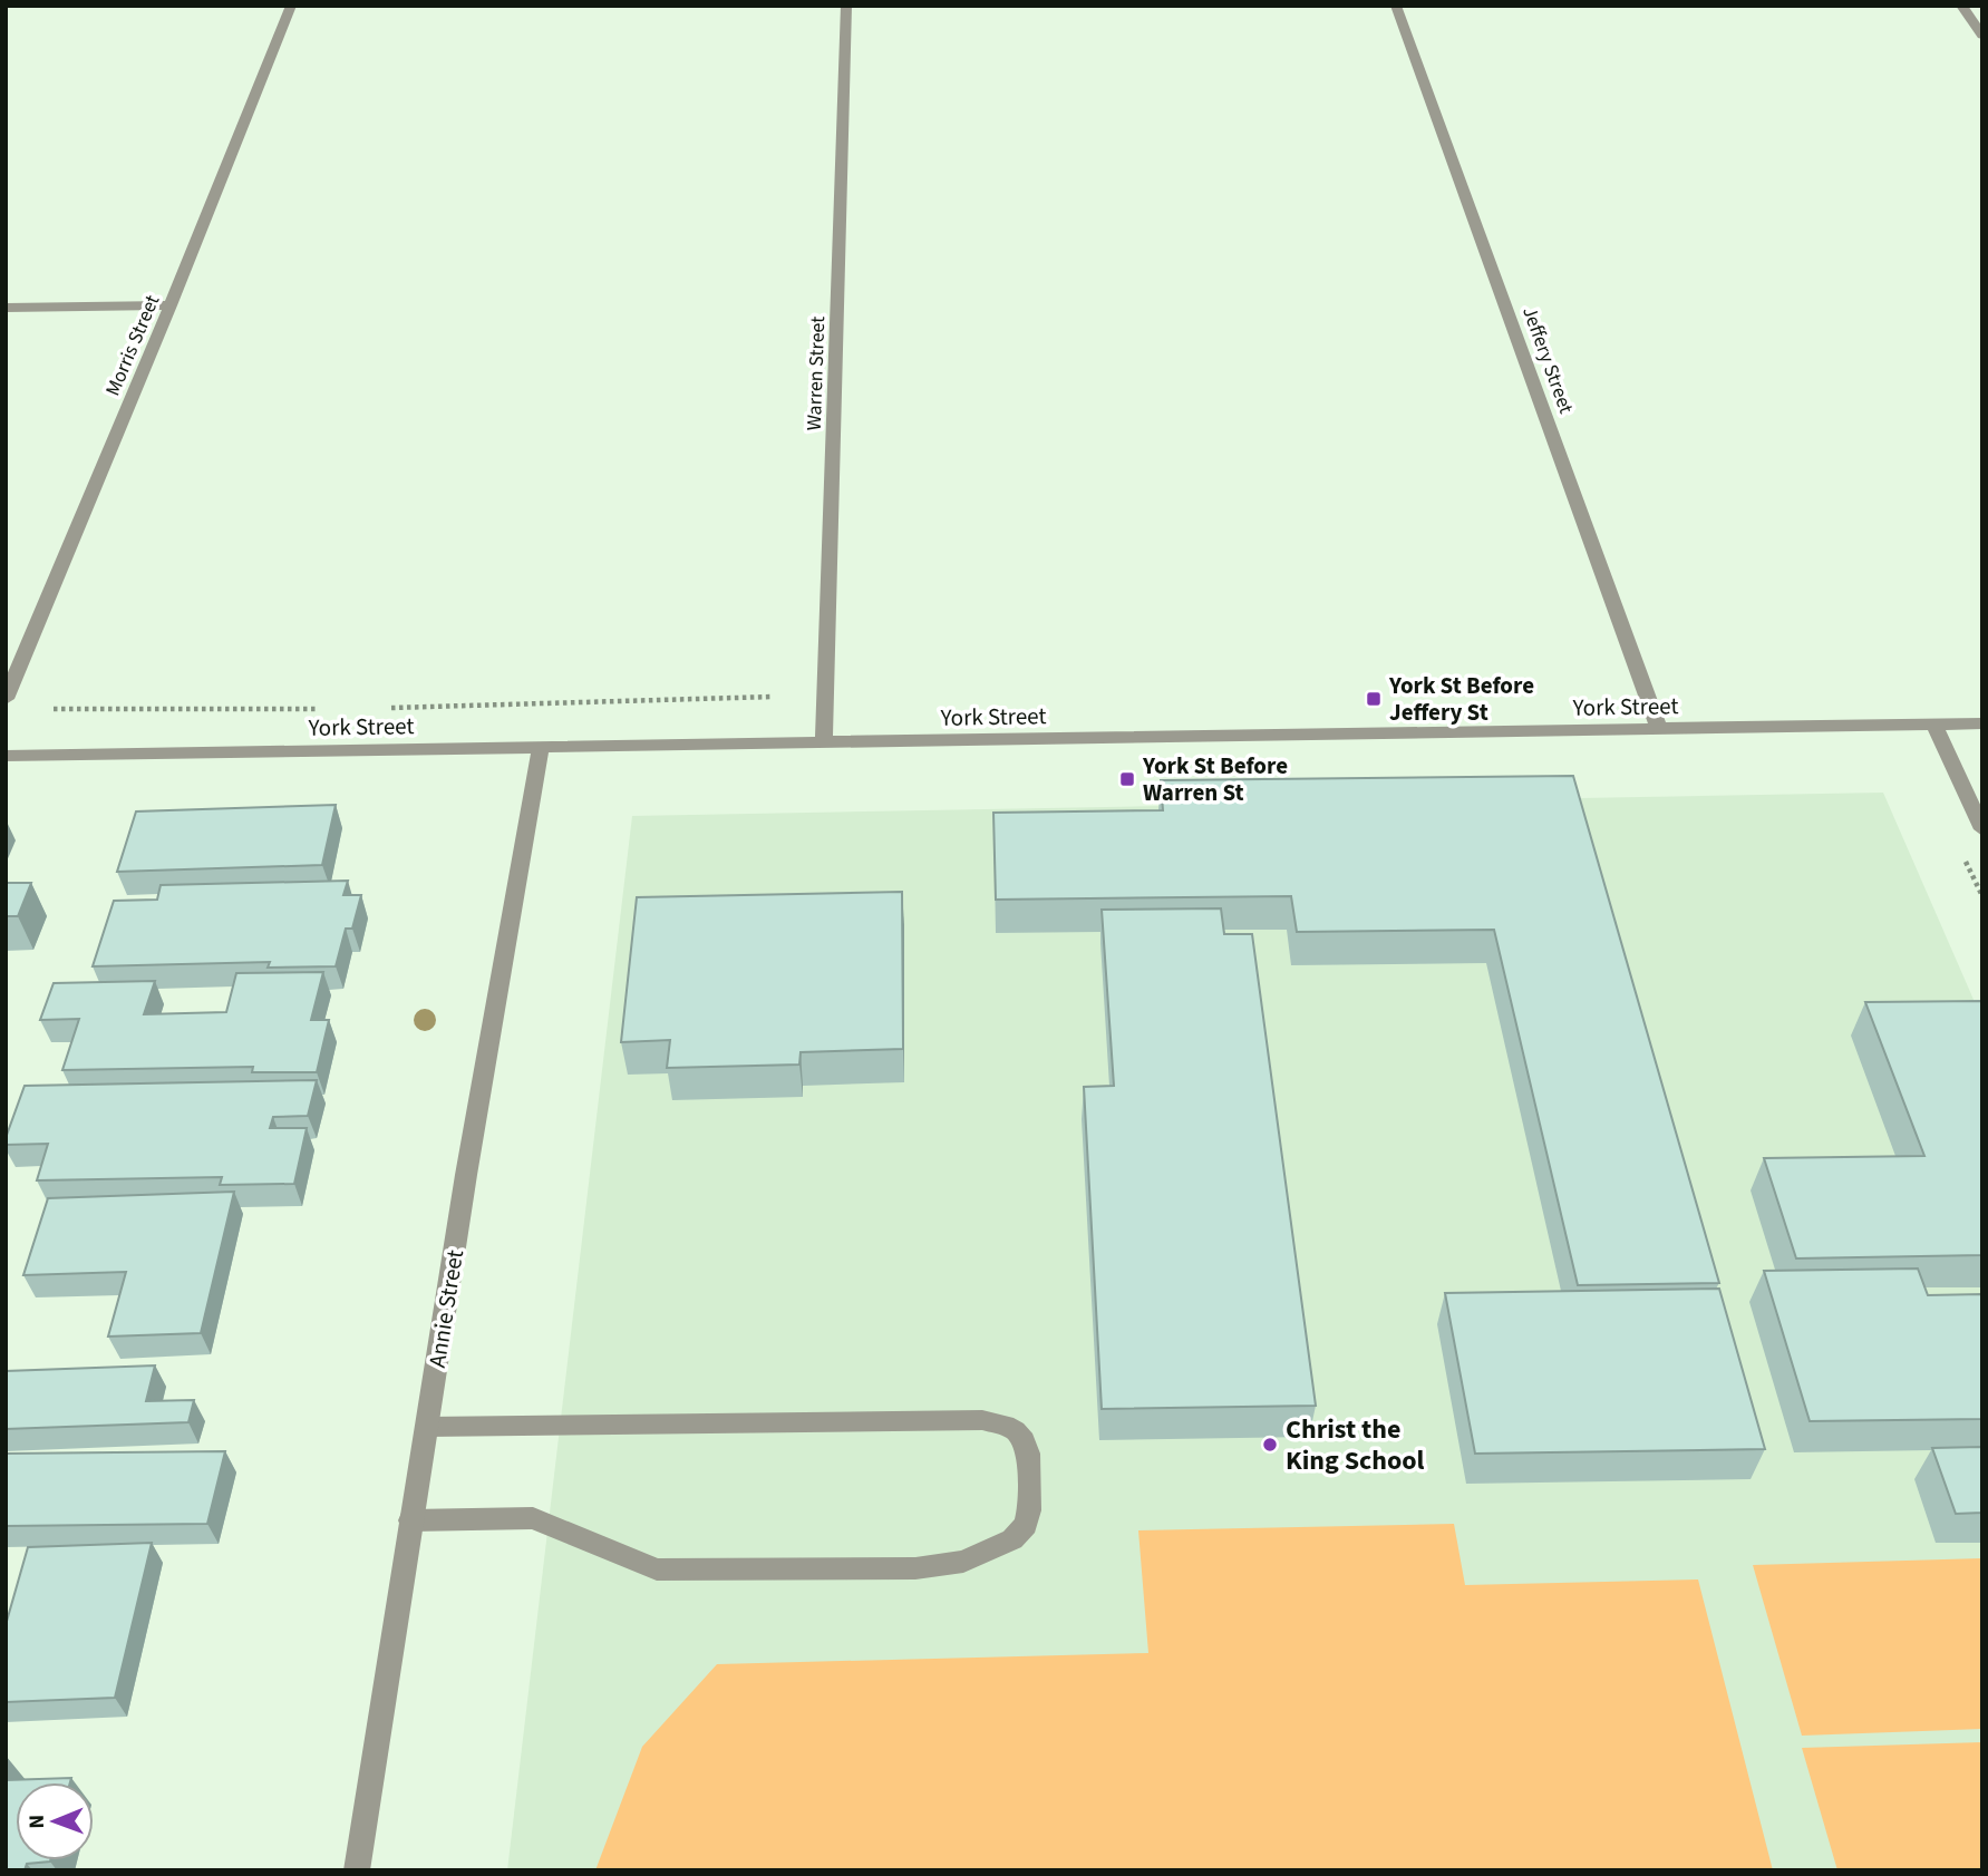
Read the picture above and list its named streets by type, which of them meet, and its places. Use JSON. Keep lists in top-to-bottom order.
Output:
{
  "streets": {
    "street": [
      "Morris Street",
      "Jeffery Street",
      "Warren Street",
      "York Street",
      "Annie Street"
    ]
  },
  "crossings": [
    ["Jeffery Street", "York Street"],
    ["Warren Street", "York Street"],
    ["York Street", "Annie Street"]
  ],
  "places": {
    "transit": ["York St Before Jeffery St", "York St Before Warren St"],
    "other": ["Christ the King School"]
  },
  "north": "left"
}
